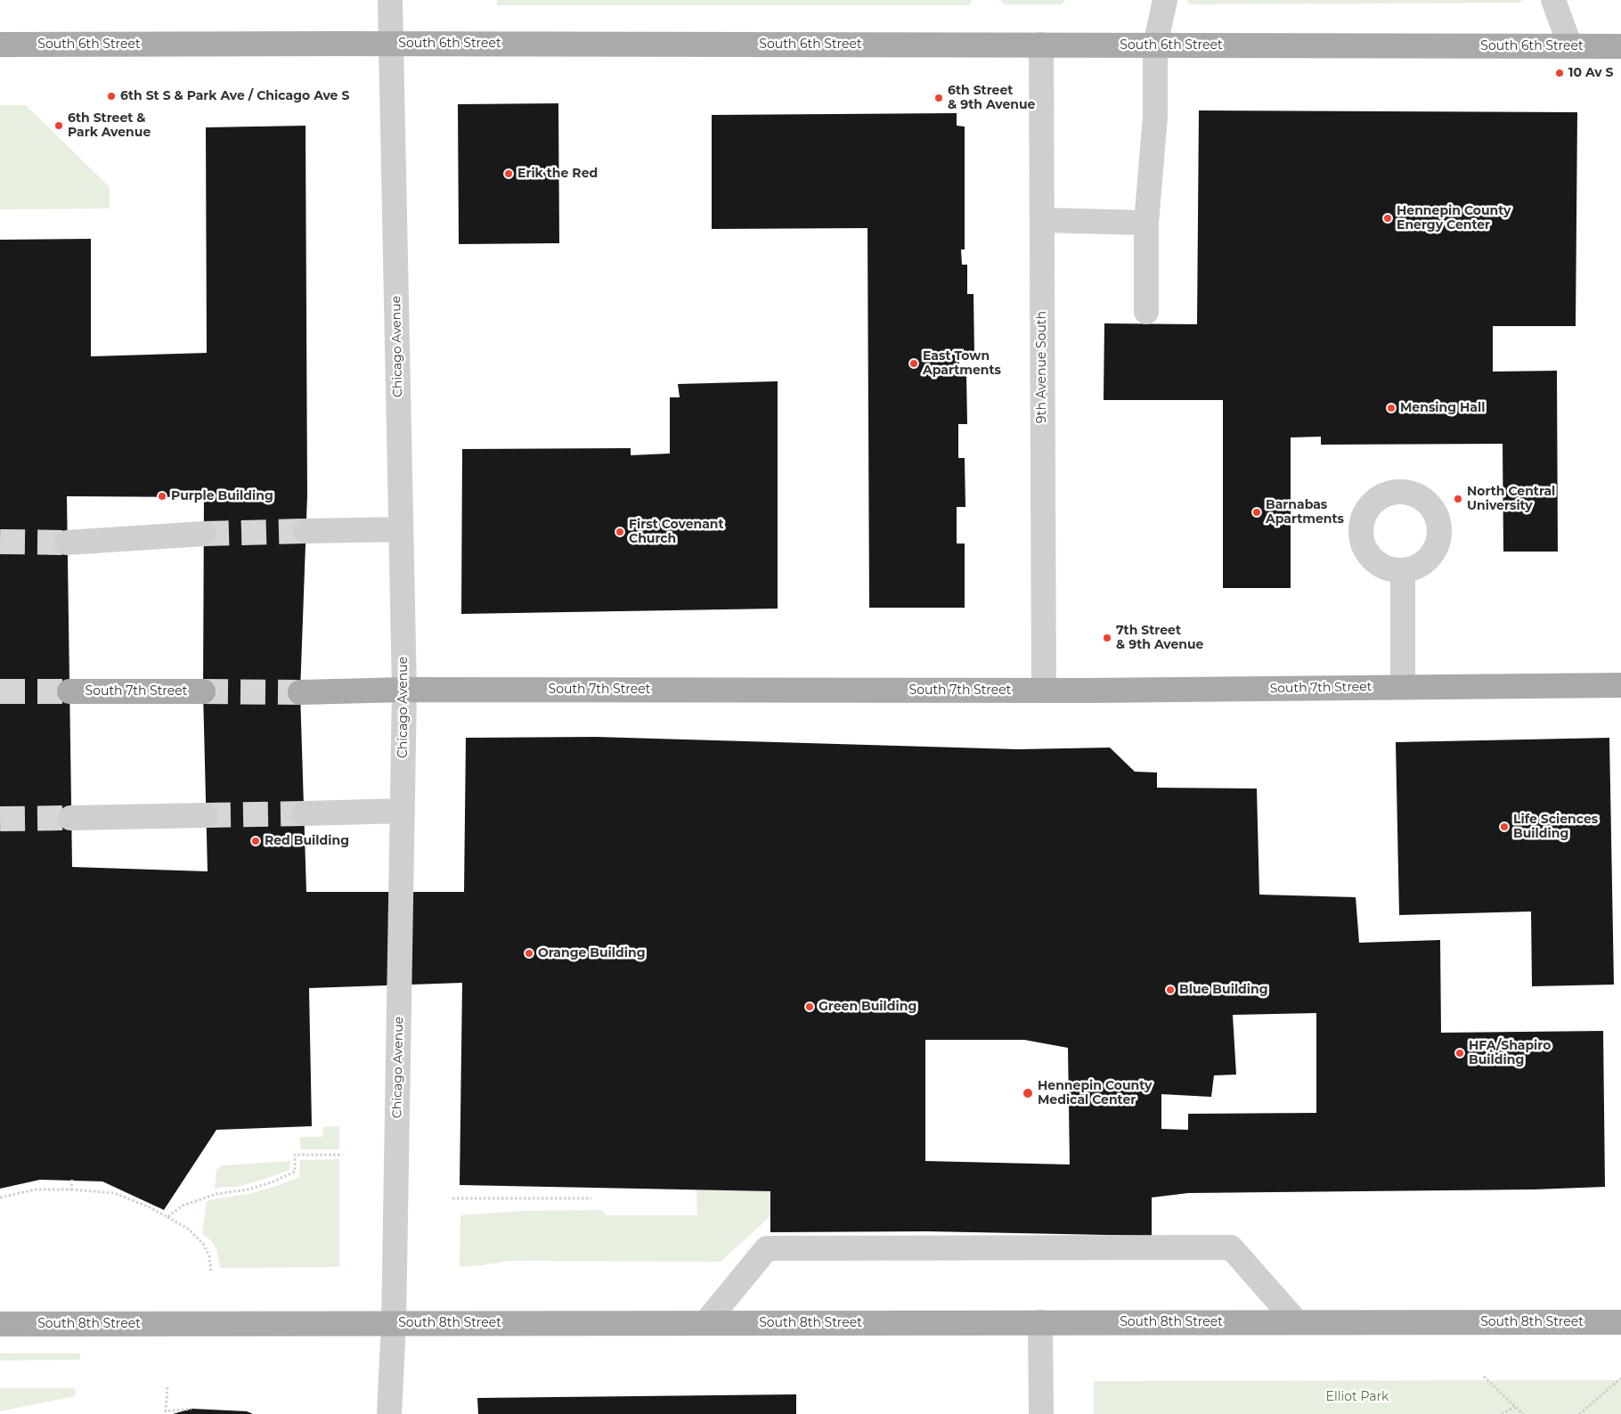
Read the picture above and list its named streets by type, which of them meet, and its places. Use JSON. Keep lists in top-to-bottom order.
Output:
{
  "streets": {
    "main road": ["South 6th Street", "South 7th Street", "South 8th Street"],
    "street": ["Chicago Avenue", "9th Avenue South"]
  },
  "crossings": [
    ["South 6th Street", "Chicago Avenue"],
    ["South 6th Street", "9th Avenue South"],
    ["Chicago Avenue", "South 7th Street"],
    ["Chicago Avenue", "South 8th Street"],
    ["9th Avenue South", "South 7th Street"]
  ],
  "parks": ["Elliot Park"],
  "places": [
    "10 Av S",
    "6th St S & Park Ave / Chicago Ave S",
    "6th Street & 9th Avenue",
    "6th Street & Park Avenue",
    "Erik the Red",
    "Hennepin County Energy Center",
    "East Town Apartments",
    "Mensing Hall",
    "Purple Building",
    "North Central University",
    "Barnabas Apartments",
    "First Covenant Church",
    "7th Street & 9th Avenue",
    "Life Sciences Building",
    "Red Building",
    "Orange Building",
    "Blue Building",
    "Green Building",
    "HFA/Shapiro Building",
    "Hennepin County Medical Center"
  ]
}
